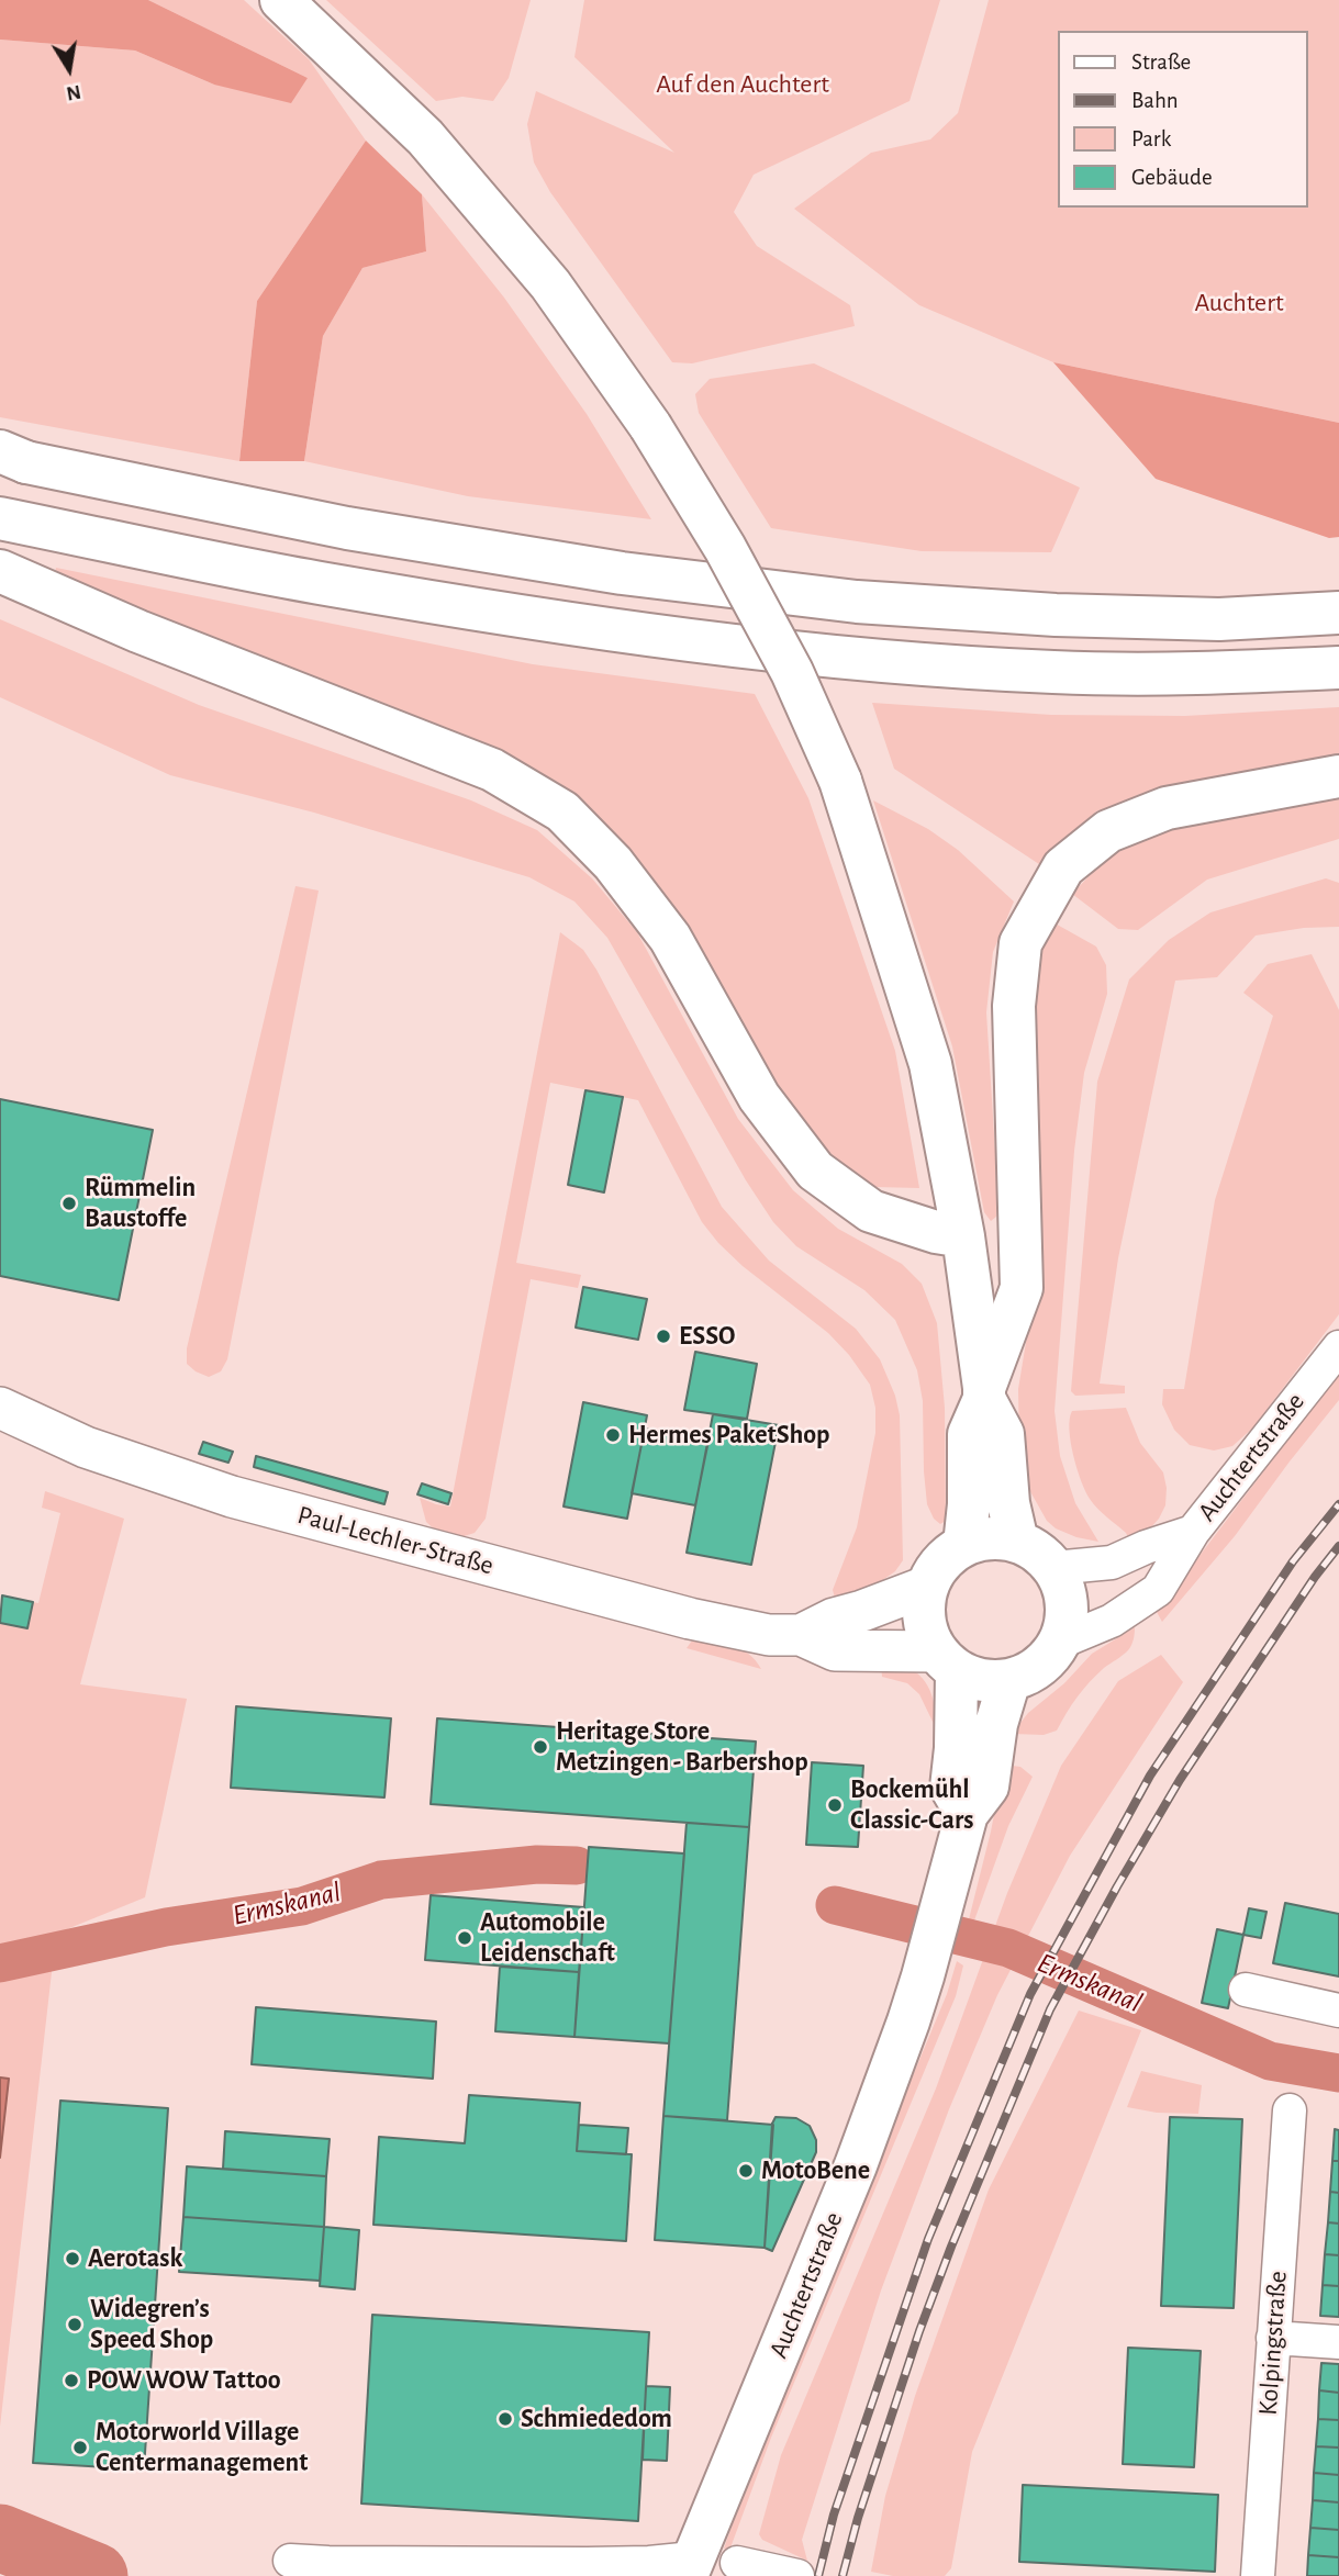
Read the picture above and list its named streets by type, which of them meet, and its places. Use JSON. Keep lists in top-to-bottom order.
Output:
{
  "streets": {
    "main road": ["Auchtertstraße"],
    "street": ["Paul-Lechler-Straße", "Kolpingstraße"]
  },
  "crossings": [
    ["Auchtertstraße", "Paul-Lechler-Straße"]
  ],
  "water": ["Ermskanal"],
  "parks": ["Auf den Auchtert", "Auchtert"],
  "places": [
    "Rümmelin Baustoffe",
    "ESSO",
    "Hermes PaketShop",
    "Heritage Store Metzingen - Barbershop",
    "Bockemühl Classic-Cars",
    "Automobile Leidenschaft",
    "MotoBene",
    "Aerotask",
    "Widegren’s Speed Shop",
    "POW WOW Tattoo",
    "Schmiededom",
    "Motorworld Village Centermanagement"
  ],
  "legend": [
    "Straße",
    "Bahn",
    "Park",
    "Gebäude"
  ],
  "north": "bottom"
}
